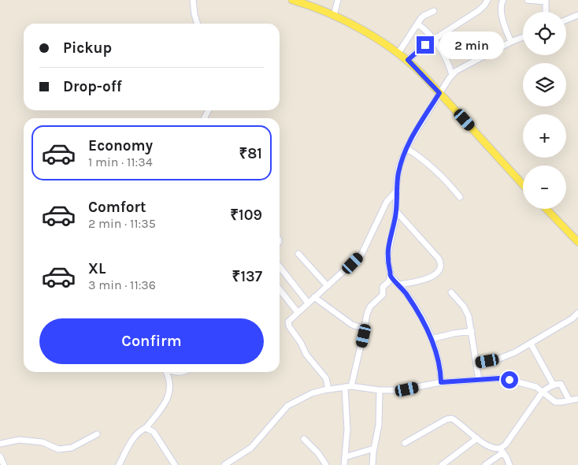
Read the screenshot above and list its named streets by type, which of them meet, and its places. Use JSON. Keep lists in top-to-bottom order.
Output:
{
  "page": {
    "map_buttons": ["+", "−"],
    "banner": ["Pickup", "Drop-off"],
    "bubble": "2 min",
    "list": [
      {
        "name": "Economy",
        "note": "1 min · 11:34",
        "value": "₹81"
      },
      {
        "name": "Comfort",
        "note": "2 min · 11:35",
        "value": "₹109"
      },
      {
        "name": "XL",
        "note": "3 min · 11:36",
        "value": "₹137"
      }
    ],
    "buttons": "Confirm"
  }
}
